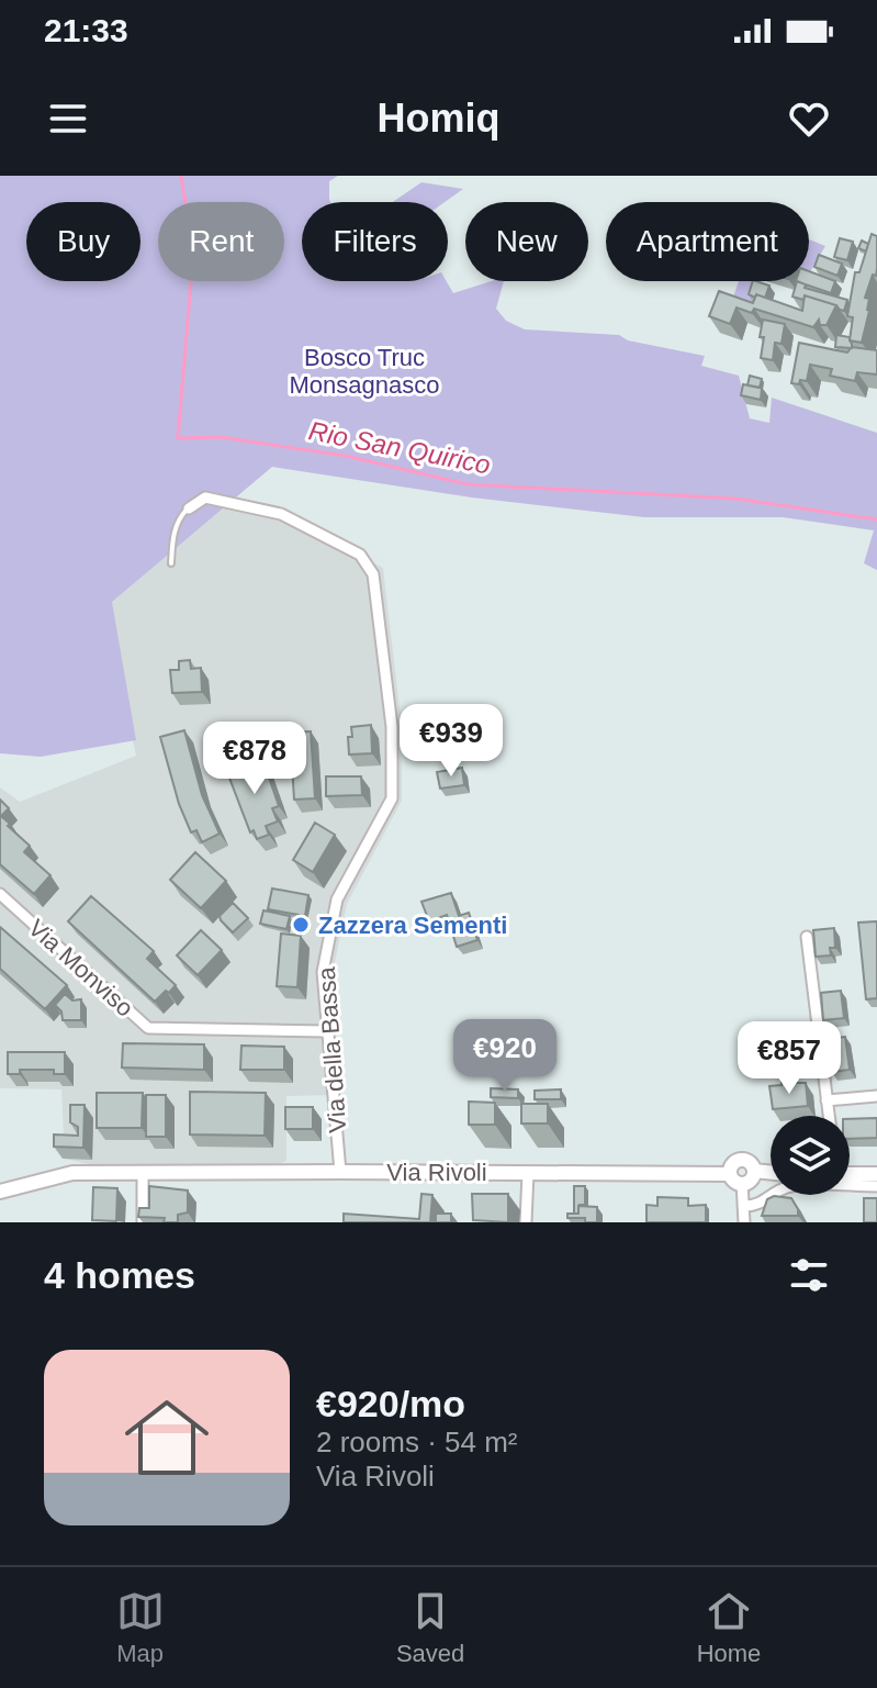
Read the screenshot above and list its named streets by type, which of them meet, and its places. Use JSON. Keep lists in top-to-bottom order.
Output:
{
  "streets": {
    "street": ["Via Monviso", "Via della Bassa", "Via Rivoli"]
  },
  "crossings": [
    ["Via Monviso", "Via della Bassa"],
    ["Via della Bassa", "Via Rivoli"]
  ],
  "water": ["Rio San Quirico"],
  "parks": ["Bosco Truc Monsagnasco"],
  "places": ["Zazzera Sementi"],
  "page": {
    "status": "21:33",
    "header": "Homiq",
    "chip": [
      "Buy",
      "Rent",
      "Filters",
      "New",
      "Apartment"
    ],
    "price": [
      "€939",
      "€878",
      "€920",
      "€857"
    ],
    "heading": "4 homes",
    "list": [
      {
        "name": "€920/mo",
        "note": "2 rooms · 54 m² · Via Rivoli"
      }
    ],
    "tabs": ["Map", "Saved", "Home"]
  }
}
